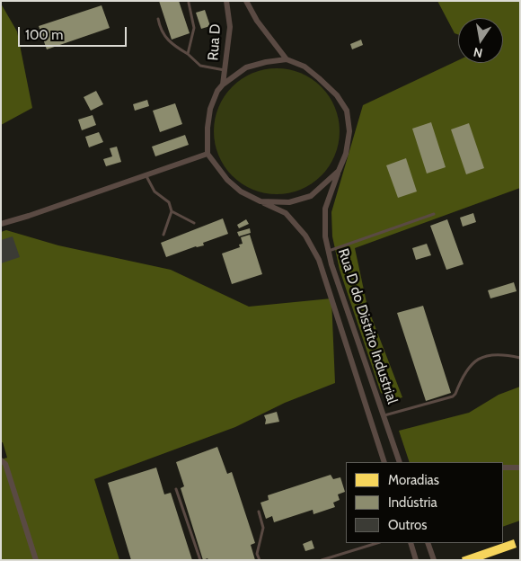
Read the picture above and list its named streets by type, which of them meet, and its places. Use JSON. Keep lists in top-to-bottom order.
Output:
{
  "streets": {
    "street": ["Rua D", "Rua D do Distrito Industrial"]
  },
  "crossings": [
    ["Rua D", "Rua D do Distrito Industrial"]
  ],
  "legend": ["Moradias", "Indústria", "Outros"],
  "scale_bar": "100 m",
  "north": "bottom"
}
